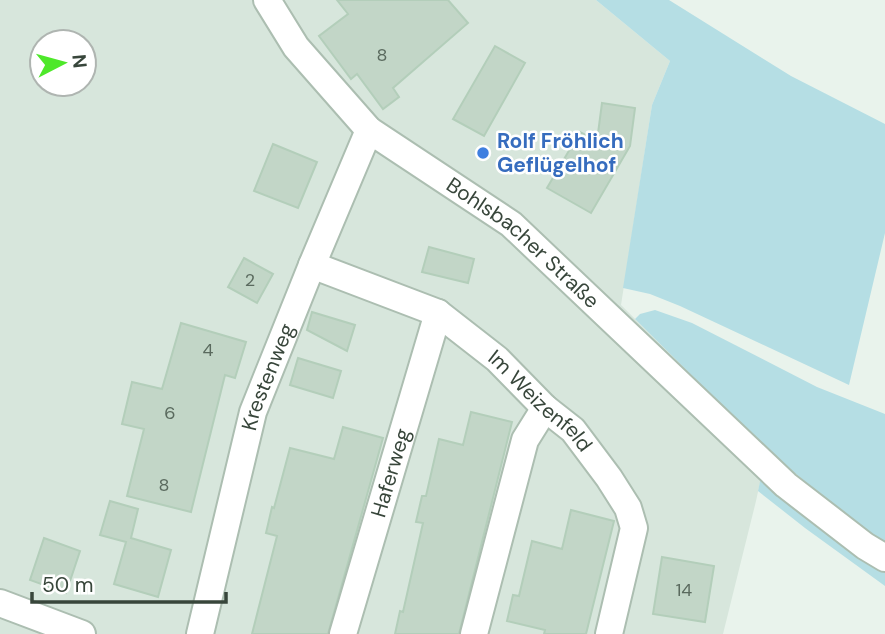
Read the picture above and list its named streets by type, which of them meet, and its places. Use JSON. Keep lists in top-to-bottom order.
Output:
{
  "streets": {
    "street": [
      "Bohlsbacher Straße",
      "Krestenweg",
      "Im Weizenfeld",
      "Haferweg"
    ]
  },
  "crossings": [
    ["Bohlsbacher Straße", "Krestenweg"],
    ["Krestenweg", "Im Weizenfeld"],
    ["Im Weizenfeld", "Haferweg"]
  ],
  "places": ["Rolf Fröhlich Geflügelhof"],
  "house_numbers": [
    "8",
    "2",
    "4",
    "6",
    "8",
    "14"
  ],
  "scale_bar": "50 m",
  "north": "right"
}
